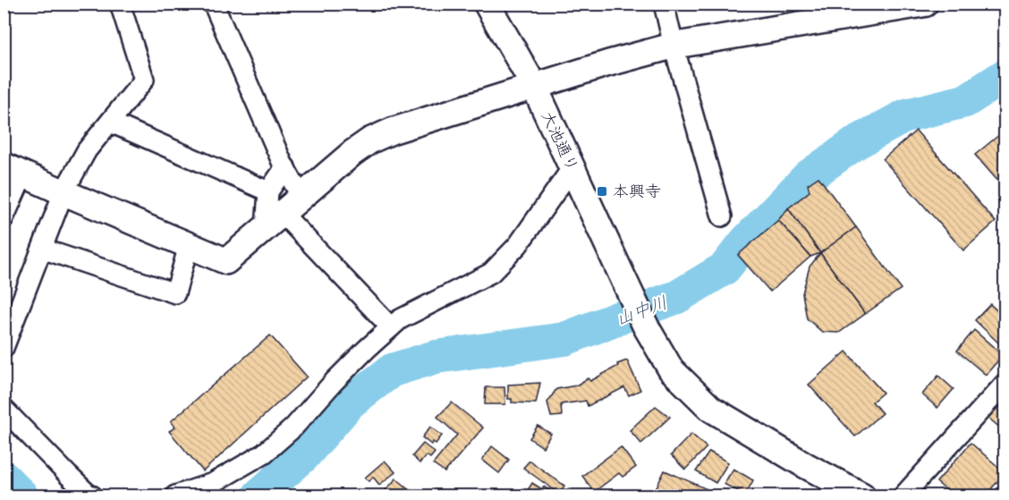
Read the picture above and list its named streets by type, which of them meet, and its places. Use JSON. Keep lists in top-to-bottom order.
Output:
{
  "streets": {
    "street": ["大池通り"]
  },
  "water": ["山中川"],
  "places": {
    "transit": ["本興寺"]
  }
}
